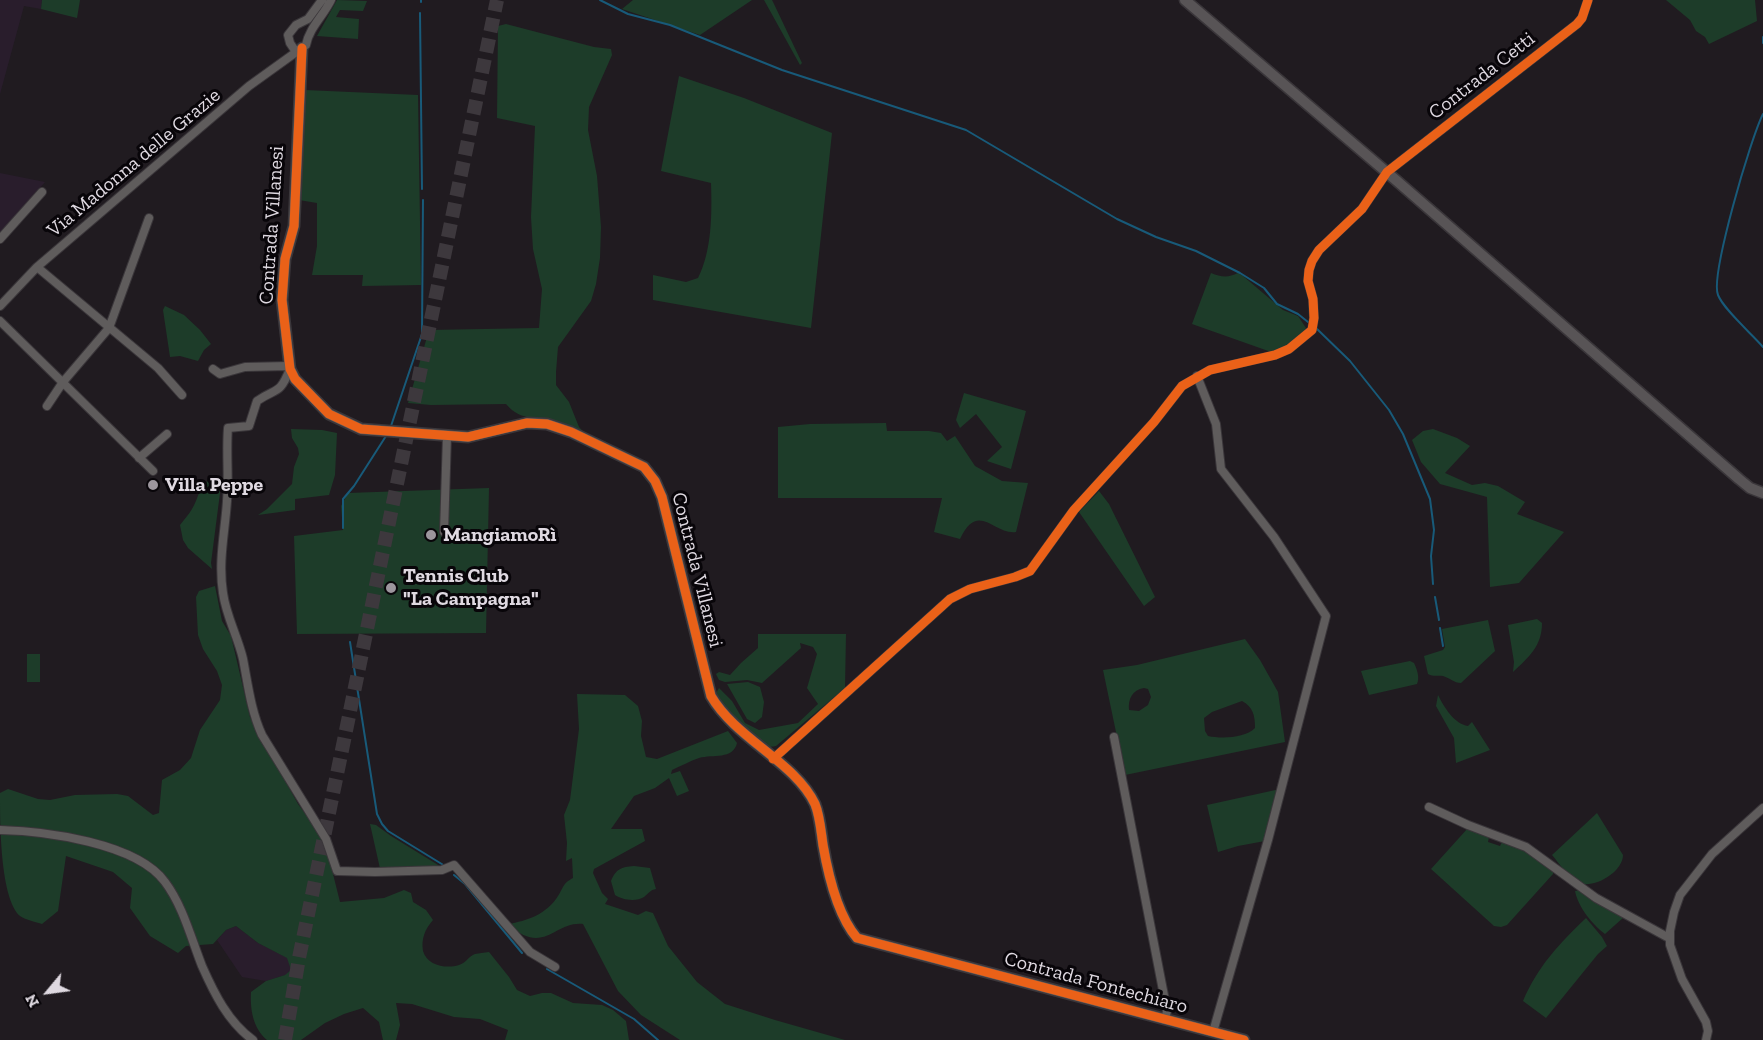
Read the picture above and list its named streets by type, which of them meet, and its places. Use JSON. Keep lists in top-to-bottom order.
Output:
{
  "streets": {
    "street": [
      "Contrada Cetti",
      "Via Madonna delle Grazie",
      "Contrada Villanesi",
      "Contrada Fontechiaro"
    ]
  },
  "crossings": [
    ["Via Madonna delle Grazie", "Contrada Villanesi"],
    ["Contrada Villanesi", "Contrada Fontechiaro"]
  ],
  "places": ["Villa Peppe", "MangiamoRì", "Tennis Club \"La Campagna\""],
  "north": "bottom left"
}
